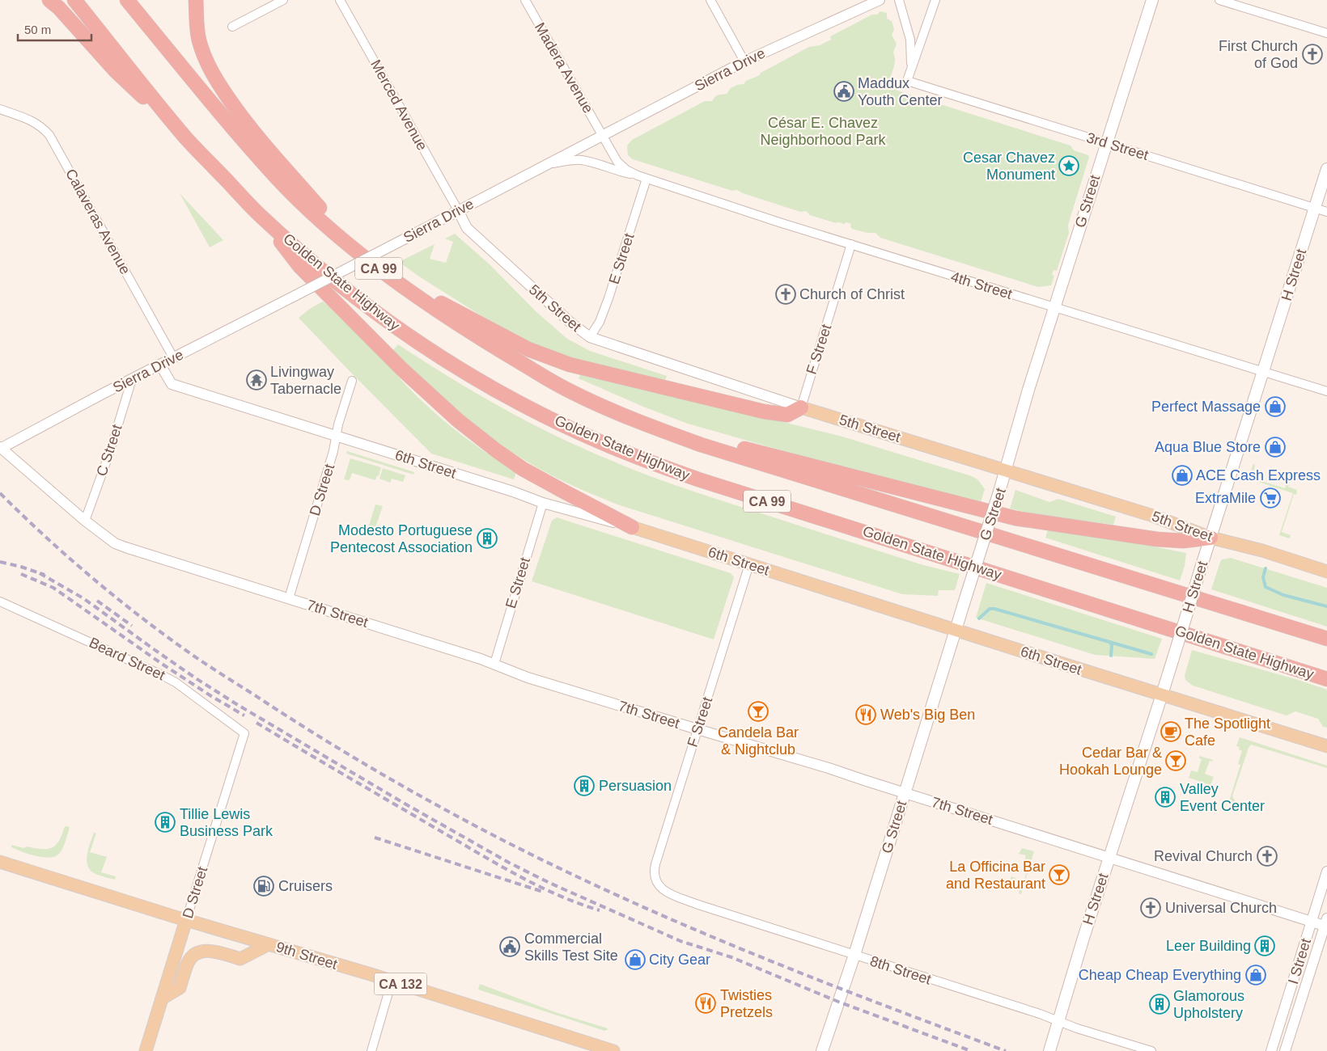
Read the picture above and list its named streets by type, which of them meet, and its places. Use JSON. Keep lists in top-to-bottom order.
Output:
{
  "streets": {
    "highway": ["CA 99", "Golden State Highway"],
    "main road": [
      "G Street",
      "H Street",
      "5th Street",
      "6th Street",
      "D Street",
      "9th Street",
      "CA 132"
    ],
    "street": [
      "Madera Avenue",
      "Sierra Drive",
      "Merced Avenue",
      "3rd Street",
      "Calaveras Avenue",
      "E Street",
      "4th Street",
      "F Street",
      "C Street",
      "7th Street",
      "Beard Street",
      "I Street",
      "8th Street"
    ]
  },
  "crossings": [
    ["Madera Avenue", "Sierra Drive"],
    ["Madera Avenue", "4th Street"],
    ["Sierra Drive", "Merced Avenue"],
    ["Sierra Drive", "Calaveras Avenue"],
    ["Sierra Drive", "4th Street"],
    ["Sierra Drive", "5th Street"],
    ["Sierra Drive", "C Street"],
    ["Sierra Drive", "6th Street"],
    ["Sierra Drive", "7th Street"],
    ["Merced Avenue", "5th Street"],
    ["3rd Street", "G Street"],
    ["3rd Street", "H Street"],
    ["G Street", "4th Street"],
    ["G Street", "5th Street"],
    ["G Street", "6th Street"],
    ["G Street", "7th Street"],
    ["G Street", "8th Street"],
    ["E Street", "4th Street"],
    ["E Street", "5th Street"],
    ["E Street", "6th Street"],
    ["E Street", "7th Street"],
    ["H Street", "4th Street"],
    ["H Street", "5th Street"],
    ["H Street", "6th Street"],
    ["H Street", "7th Street"],
    ["H Street", "8th Street"],
    ["4th Street", "F Street"],
    ["5th Street", "F Street"],
    ["F Street", "6th Street"],
    ["F Street", "7th Street"],
    ["F Street", "8th Street"],
    ["C Street", "7th Street"],
    ["6th Street", "D Street"],
    ["D Street", "7th Street"],
    ["D Street", "Beard Street"],
    ["D Street", "9th Street"],
    ["7th Street", "I Street"]
  ],
  "parks": ["César E. Chavez Neighborhood Park"],
  "places": {
    "church": [
      "First Church of God",
      "Church of Christ",
      "Revival Church",
      "Universal Church"
    ],
    "public building": ["Maddux Youth Center", "Commercial Skills Test Site"],
    "place": ["Cesar Chavez Monument"],
    "temple": ["Livingway Tabernacle"],
    "shop": [
      "Perfect Massage",
      "Aqua Blue Store",
      "ACE Cash Express",
      "City Gear",
      "Cheap Cheap Everything"
    ],
    "supermarket": ["ExtraMile"],
    "building": [
      "Modesto Portuguese Pentecost Association",
      "Persuasion",
      "Valley Event Center",
      "Tillie Lewis Business Park",
      "Leer Building",
      "Glamorous Upholstery"
    ],
    "bar": ["Candela Bar & Nightclub", "Cedar Bar & Hookah Lounge", "La Officina Bar and Restaurant"],
    "restaurant": ["Web's Big Ben", "Twisties Pretzels"],
    "cafe": ["The Spotlight Cafe"],
    "fuel station": ["Cruisers"]
  },
  "scale_bar": "50 m"
}
